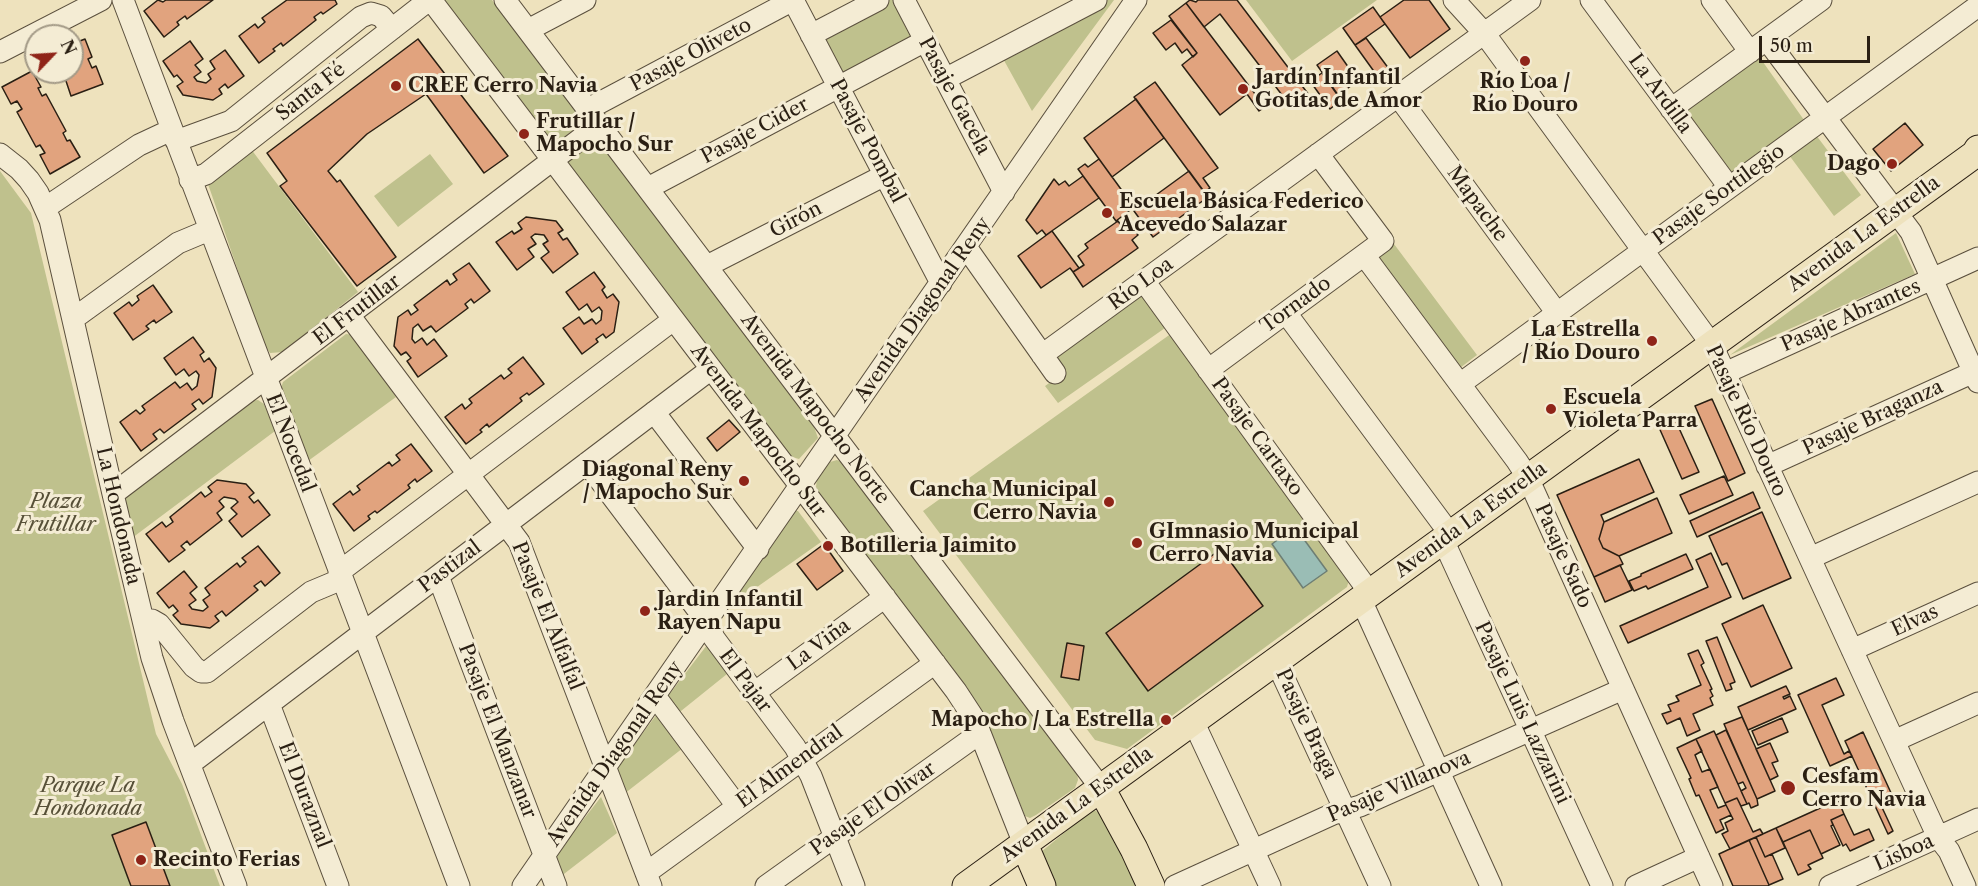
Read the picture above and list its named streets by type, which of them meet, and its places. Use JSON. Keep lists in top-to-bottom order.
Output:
{
  "streets": {
    "main road": ["Avenida La Estrella", "Avenida Mapocho Norte", "Avenida Mapocho Sur"],
    "street": [
      "Pasaje Oliveto",
      "Santa Fé",
      "La Ardilla",
      "Pasaje Gacela",
      "Pasaje Cider",
      "Pasaje Pombal",
      "Pasaje Sortilegio",
      "Mapache",
      "Girón",
      "Río Loa",
      "Tornado",
      "El Frutillar",
      "Avenida Diagonal Reny",
      "Pasaje Abrantes",
      "Pasaje Braganza",
      "Pasaje Río Douro",
      "Pasaje Cartaxo",
      "El Nocedal",
      "La Hondonada",
      "Pasaje Sado",
      "Pastizal",
      "Pasaje El Alfalfal",
      "Elvas",
      "La Viña",
      "El Pajar",
      "Pasaje Luis Lazzarini",
      "Pasaje Braga",
      "Pasaje El Manzanar",
      "El Almendral",
      "Pasaje Villanova",
      "El Duraznal",
      "Pasaje El Olivar",
      "Lisboa"
    ]
  },
  "crossings": [
    ["Pasaje Oliveto", "Pasaje Pombal"],
    ["Pasaje Oliveto", "El Frutillar"],
    ["Pasaje Oliveto", "Avenida Mapocho Norte"],
    ["Santa Fé", "Avenida Mapocho Sur"],
    ["Santa Fé", "El Nocedal"],
    ["La Ardilla", "Pasaje Sortilegio"],
    ["Pasaje Gacela", "Pasaje Cider"],
    ["Pasaje Gacela", "Avenida Diagonal Reny"],
    ["Pasaje Cider", "Pasaje Pombal"],
    ["Pasaje Cider", "Avenida Mapocho Norte"],
    ["Pasaje Pombal", "Girón"],
    ["Pasaje Pombal", "Avenida Diagonal Reny"],
    ["Pasaje Sortilegio", "Mapache"],
    ["Pasaje Sortilegio", "Pasaje Río Douro"],
    ["Pasaje Sortilegio", "Pasaje Sado"],
    ["Mapache", "Río Loa"],
    ["Girón", "Avenida Mapocho Norte"],
    ["Avenida La Estrella", "Avenida Mapocho Norte"],
    ["Avenida La Estrella", "Pasaje Río Douro"],
    ["Avenida La Estrella", "Avenida Mapocho Sur"],
    ["Avenida La Estrella", "Pasaje Cartaxo"],
    ["Avenida La Estrella", "Pasaje Sado"],
    ["Avenida La Estrella", "Pasaje Luis Lazzarini"],
    ["Avenida La Estrella", "Pasaje Braga"],
    ["Río Loa", "Tornado"],
    ["Río Loa", "Pasaje Río Douro"],
    ["Río Loa", "Pasaje Cartaxo"],
    ["Tornado", "Pasaje Cartaxo"],
    ["Tornado", "Pasaje Sado"],
    ["Tornado", "Pasaje Luis Lazzarini"],
    ["El Frutillar", "Avenida Mapocho Norte"],
    ["El Frutillar", "Avenida Mapocho Sur"],
    ["El Frutillar", "El Nocedal"],
    ["El Frutillar", "La Hondonada"],
    ["El Frutillar", "Pasaje El Alfalfal"],
    ["Avenida Diagonal Reny", "Avenida Mapocho Norte"],
    ["Avenida Diagonal Reny", "Avenida Mapocho Sur"],
    ["Avenida Diagonal Reny", "Pasaje El Alfalfal"],
    ["Avenida Diagonal Reny", "El Pajar"],
    ["Avenida Diagonal Reny", "Pasaje El Manzanar"],
    ["Pasaje Abrantes", "Pasaje Río Douro"],
    ["Pasaje Braganza", "Pasaje Río Douro"],
    ["Pasaje Río Douro", "Elvas"],
    ["Pasaje Río Douro", "Lisboa"],
    ["Avenida Mapocho Sur", "Pastizal"],
    ["Avenida Mapocho Sur", "La Viña"],
    ["Avenida Mapocho Sur", "El Almendral"],
    ["Avenida Mapocho Sur", "Pasaje El Olivar"],
    ["Pasaje Cartaxo", "Pasaje Villanova"],
    ["El Nocedal", "Pastizal"],
    ["La Hondonada", "Pastizal"],
    ["Pasaje Sado", "Pasaje Villanova"],
    ["Pastizal", "Pasaje El Alfalfal"],
    ["Pastizal", "El Pajar"],
    ["Pastizal", "Pasaje El Manzanar"],
    ["Pastizal", "El Duraznal"],
    ["Pasaje El Alfalfal", "El Almendral"],
    ["La Viña", "El Pajar"],
    ["El Pajar", "El Almendral"],
    ["El Pajar", "Pasaje El Olivar"],
    ["Pasaje Luis Lazzarini", "Pasaje Villanova"],
    ["Pasaje Braga", "Pasaje Villanova"]
  ],
  "parks": ["Plaza Frutillar", "Parque La Hondonada"],
  "places": [
    "Río Loa / Río Douro",
    "CREE Cerro Navia",
    "Jardín Infantil Gotitas de Amor",
    "Frutillar / Mapocho Sur",
    "Dago",
    "Escuela Básica Federico Acevedo Salazar",
    "La Estrella / Río Douro",
    "Escuela Violeta Parra",
    "Diagonal Reny / Mapocho Sur",
    "Cancha Municipal Cerro Navia",
    "GImnasio Municipal Cerro Navia",
    "Botilleria Jaimito",
    "Jardin Infantil Rayen Napu",
    "Mapocho / La Estrella",
    "Cesfam Cerro Navia",
    "Recinto Ferias"
  ],
  "scale_bar": "50 m",
  "north": "top right"
}
